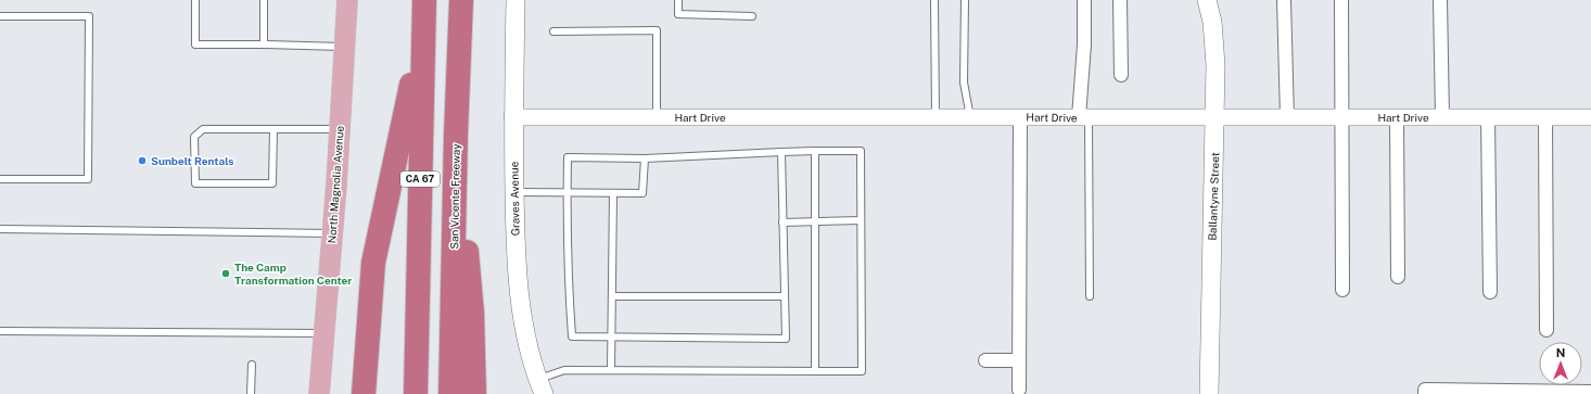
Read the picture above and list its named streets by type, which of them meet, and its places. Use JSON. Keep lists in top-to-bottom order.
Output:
{
  "streets": {
    "highway": ["CA 67", "San Vicente Freeway"],
    "main road": ["North Magnolia Avenue", "Ballantyne Street", "Graves Avenue"],
    "street": ["Hart Drive"]
  },
  "crossings": [
    ["Hart Drive", "Ballantyne Street"],
    ["Hart Drive", "Graves Avenue"]
  ],
  "places": ["Sunbelt Rentals", "The Camp Transformation Center"],
  "north": "top"
}
